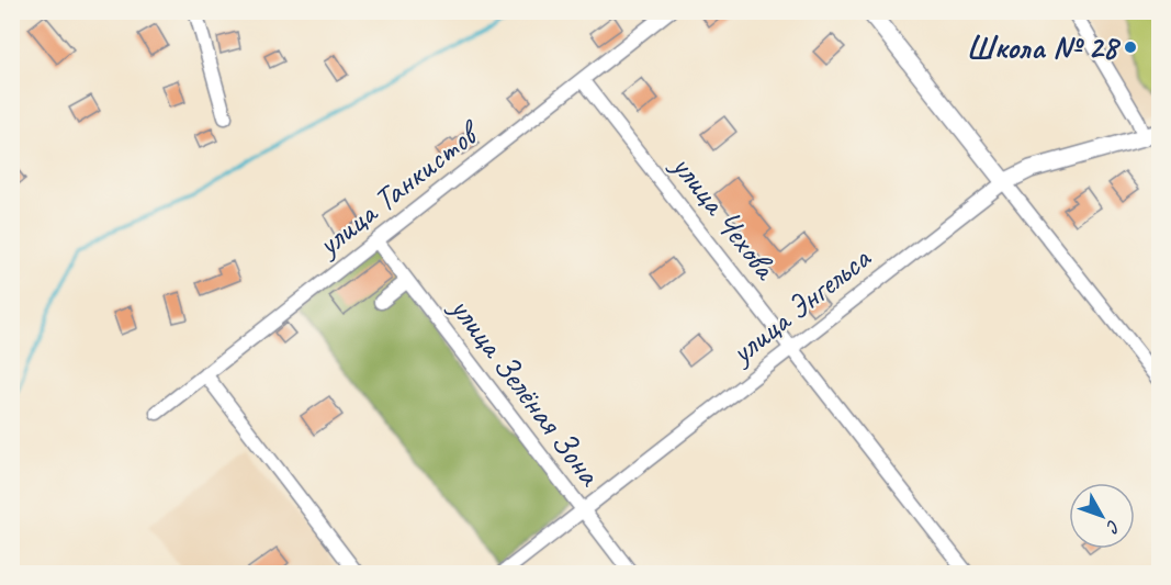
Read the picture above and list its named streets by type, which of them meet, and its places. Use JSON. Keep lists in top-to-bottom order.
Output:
{
  "streets": {
    "main road": ["улица Энгельса"],
    "street": ["улица Танкистов", "улица Чехова", "улица Зелёная Зона"]
  },
  "crossings": [
    ["улица Танкистов", "улица Чехова"],
    ["улица Танкистов", "улица Зелёная Зона"],
    ["улица Чехова", "улица Энгельса"],
    ["улица Энгельса", "улица Зелёная Зона"]
  ],
  "places": ["Школа № 28"],
  "north": "bottom right"
}
